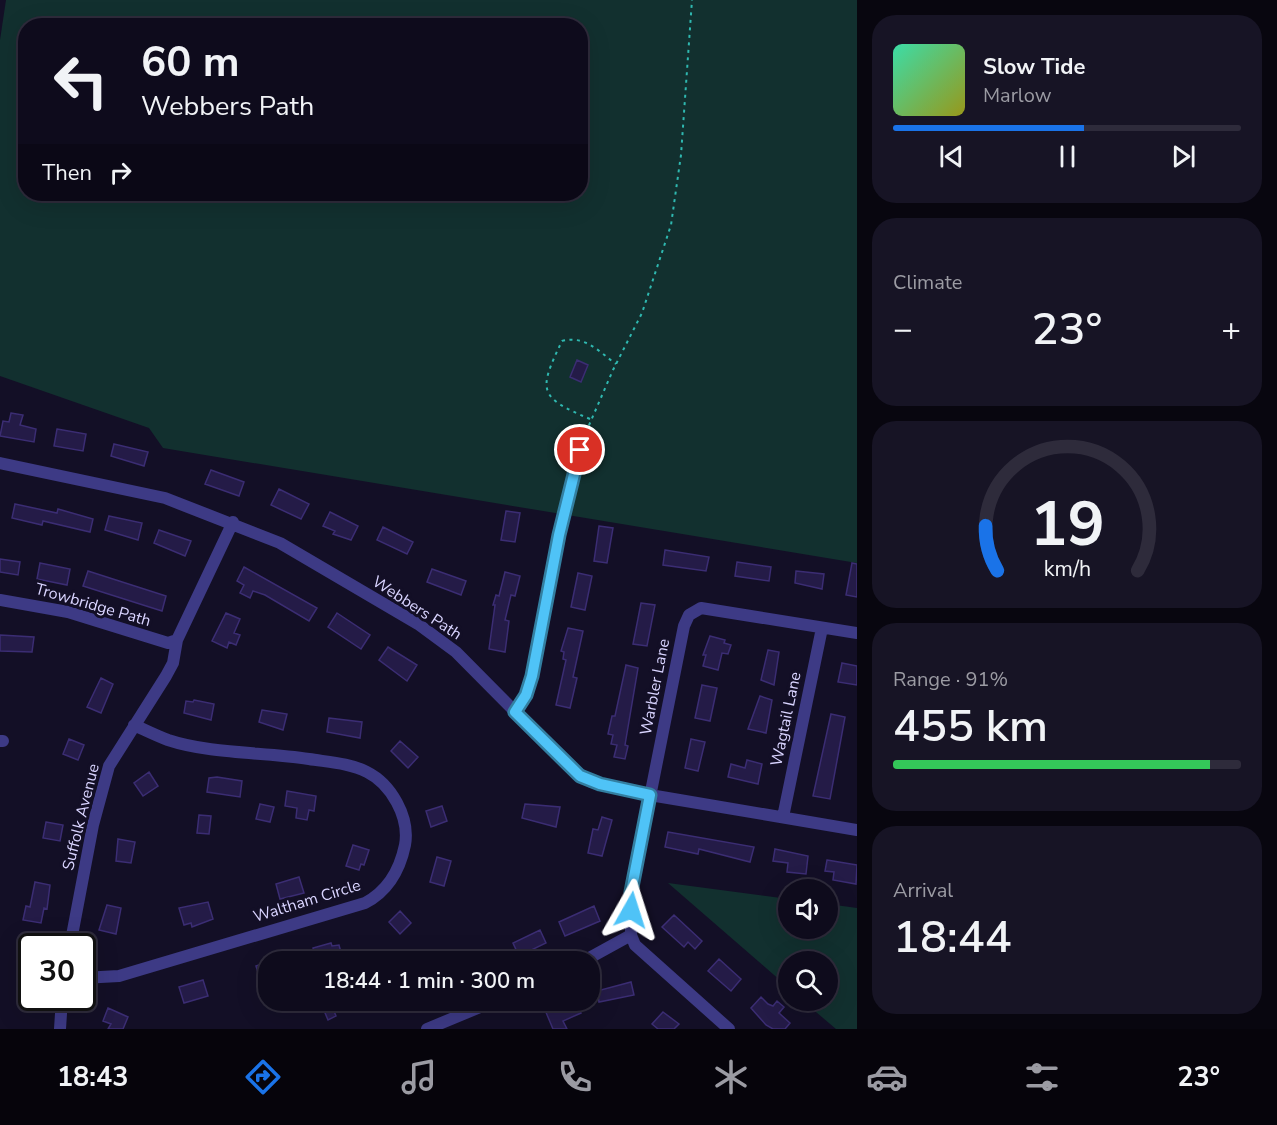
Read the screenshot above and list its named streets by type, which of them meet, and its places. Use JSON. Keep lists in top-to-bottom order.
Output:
{
  "streets": {
    "street": [
      "Trowbridge Path",
      "Webbers Path",
      "Warbler Lane",
      "Wagtail Lane",
      "Suffolk Avenue",
      "Waltham Circle"
    ]
  },
  "crossings": [
    ["Trowbridge Path", "Suffolk Avenue"],
    ["Webbers Path", "Warbler Lane"],
    ["Webbers Path", "Wagtail Lane"],
    ["Webbers Path", "Suffolk Avenue"],
    ["Warbler Lane", "Wagtail Lane"],
    ["Suffolk Avenue", "Waltham Circle"]
  ],
  "page": {
    "turn": ["60 m", "Webbers Path"],
    "song": ["Slow Tide", "Marlow"],
    "then": "Then",
    "tile": [
      "Climate",
      ["Range · 91%", "455 km"],
      ["Arrival", "18:44"]
    ],
    "heat": ["−", "23°", "+"],
    "limit": "30",
    "trip": "18:44 · 1 min · 300 m",
    "tabs": ["18:43", "23°"],
    "gauge": ["19", "km/h"]
  }
}
